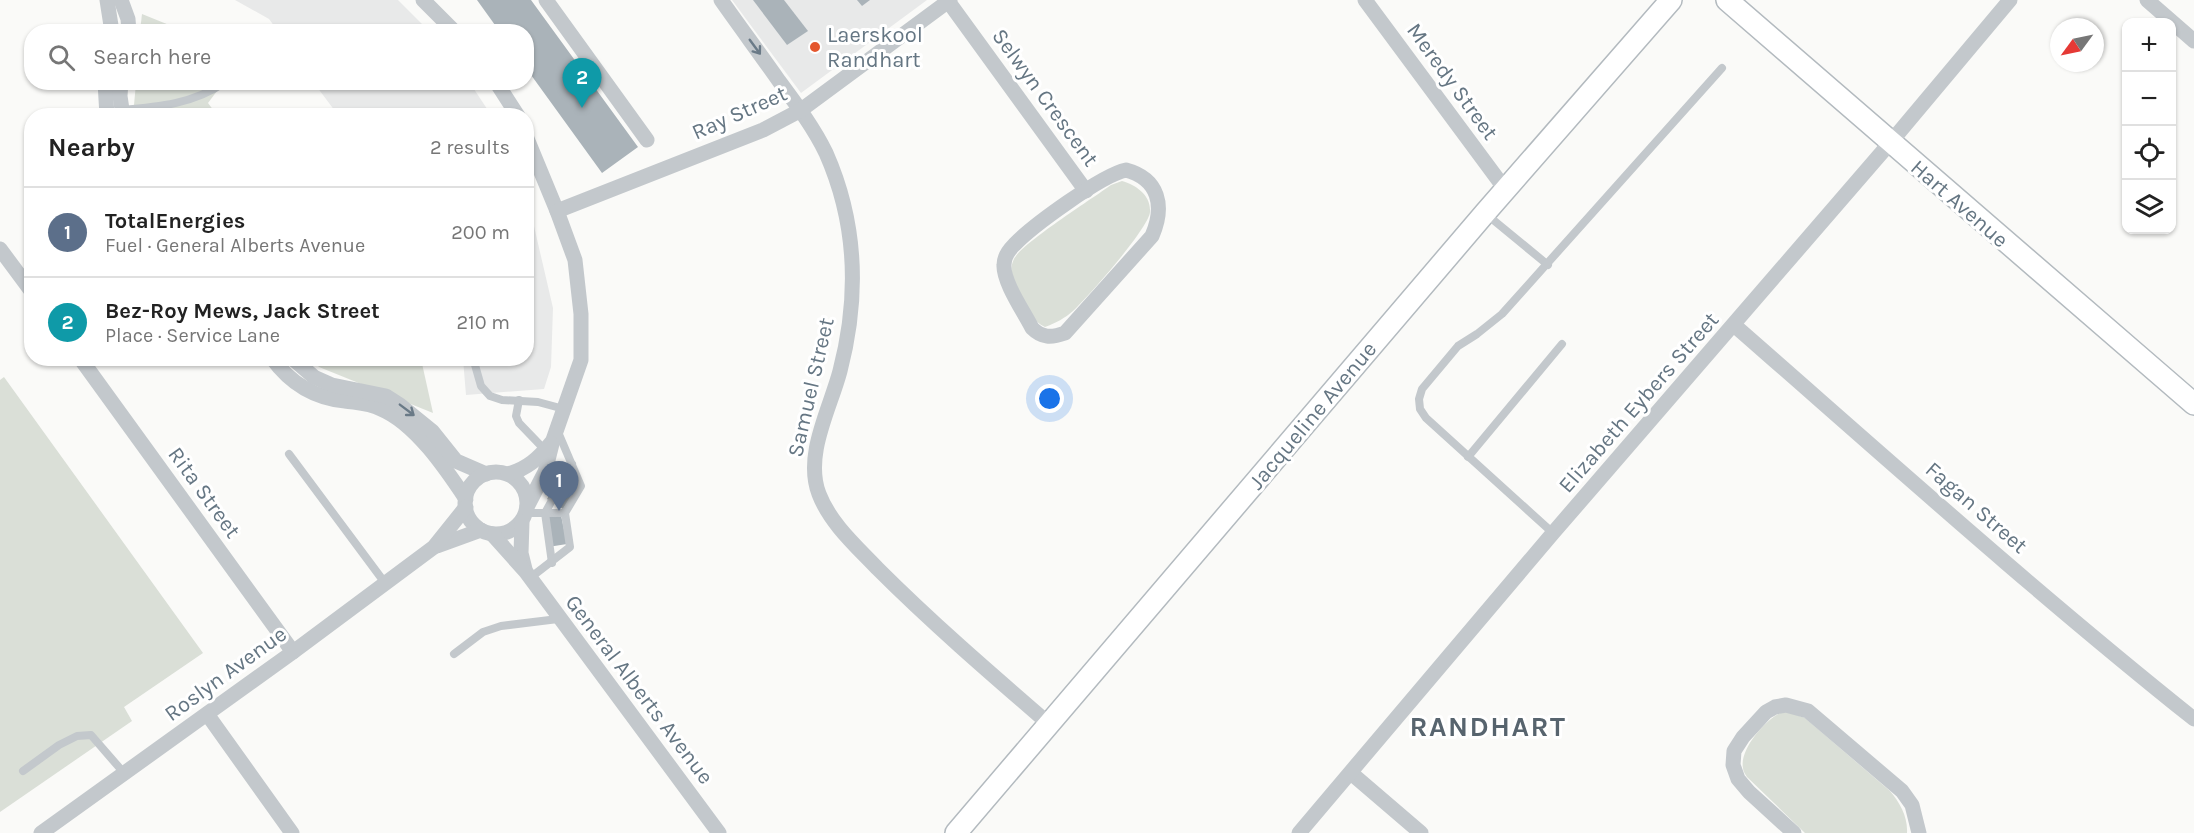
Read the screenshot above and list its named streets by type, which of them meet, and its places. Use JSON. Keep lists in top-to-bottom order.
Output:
{
  "streets": {
    "street": [
      "Meredy Street",
      "Selwyn Crescent",
      "Ray Street",
      "Hart Avenue",
      "Samuel Street",
      "Elizabeth Eybers Street",
      "Jacqueline Avenue",
      "Rita Street",
      "Fagan Street",
      "Roslyn Avenue",
      "General Alberts Avenue"
    ]
  },
  "crossings": [
    ["Meredy Street", "Jacqueline Avenue"],
    ["Selwyn Crescent", "Ray Street"],
    ["Ray Street", "Samuel Street"],
    ["Hart Avenue", "Elizabeth Eybers Street"],
    ["Samuel Street", "Jacqueline Avenue"],
    ["Elizabeth Eybers Street", "Fagan Street"],
    ["Rita Street", "Roslyn Avenue"]
  ],
  "districts": ["RANDHART"],
  "places": ["Laerskool Randhart"],
  "north": "bottom left",
  "page": {
    "map_buttons": ["+", "−"],
    "search": "Search here",
    "pins": ["2", "1"],
    "heading": ["Nearby", "2 results"],
    "list": [
      {
        "mark": "1",
        "name": "TotalEnergies",
        "note": "Fuel · General Alberts Avenue",
        "value": "200 m"
      },
      {
        "mark": "2",
        "name": "Bez-Roy Mews, Jack Street",
        "note": "Place · Service Lane",
        "value": "210 m"
      }
    ]
  }
}
